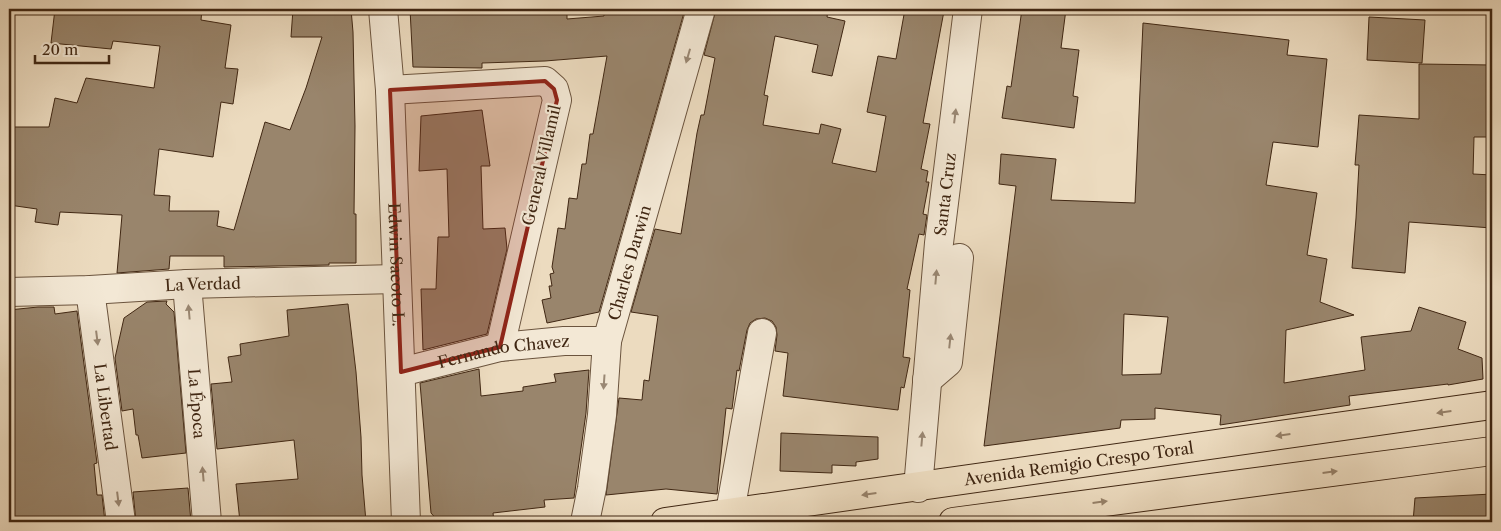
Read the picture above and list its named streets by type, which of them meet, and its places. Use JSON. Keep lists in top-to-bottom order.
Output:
{
  "streets": {
    "main road": ["Avenida Remigio Crespo Toral"],
    "street": [
      "General Villamil",
      "Santa Cruz",
      "Charles Darwin",
      "Edwin Sacoto L.",
      "La Verdad",
      "Fernando Chavez",
      "La Época",
      "La Libertad"
    ]
  },
  "crossings": [
    ["General Villamil", "Edwin Sacoto L."],
    ["General Villamil", "Fernando Chavez"],
    ["Santa Cruz", "Avenida Remigio Crespo Toral"],
    ["Charles Darwin", "Fernando Chavez"],
    ["Edwin Sacoto L.", "La Verdad"],
    ["Edwin Sacoto L.", "Fernando Chavez"],
    ["La Verdad", "La Época"],
    ["La Verdad", "La Libertad"]
  ],
  "one_way": ["Santa Cruz", "La Época", "La Libertad"],
  "scale_bar": "20 m"
}
